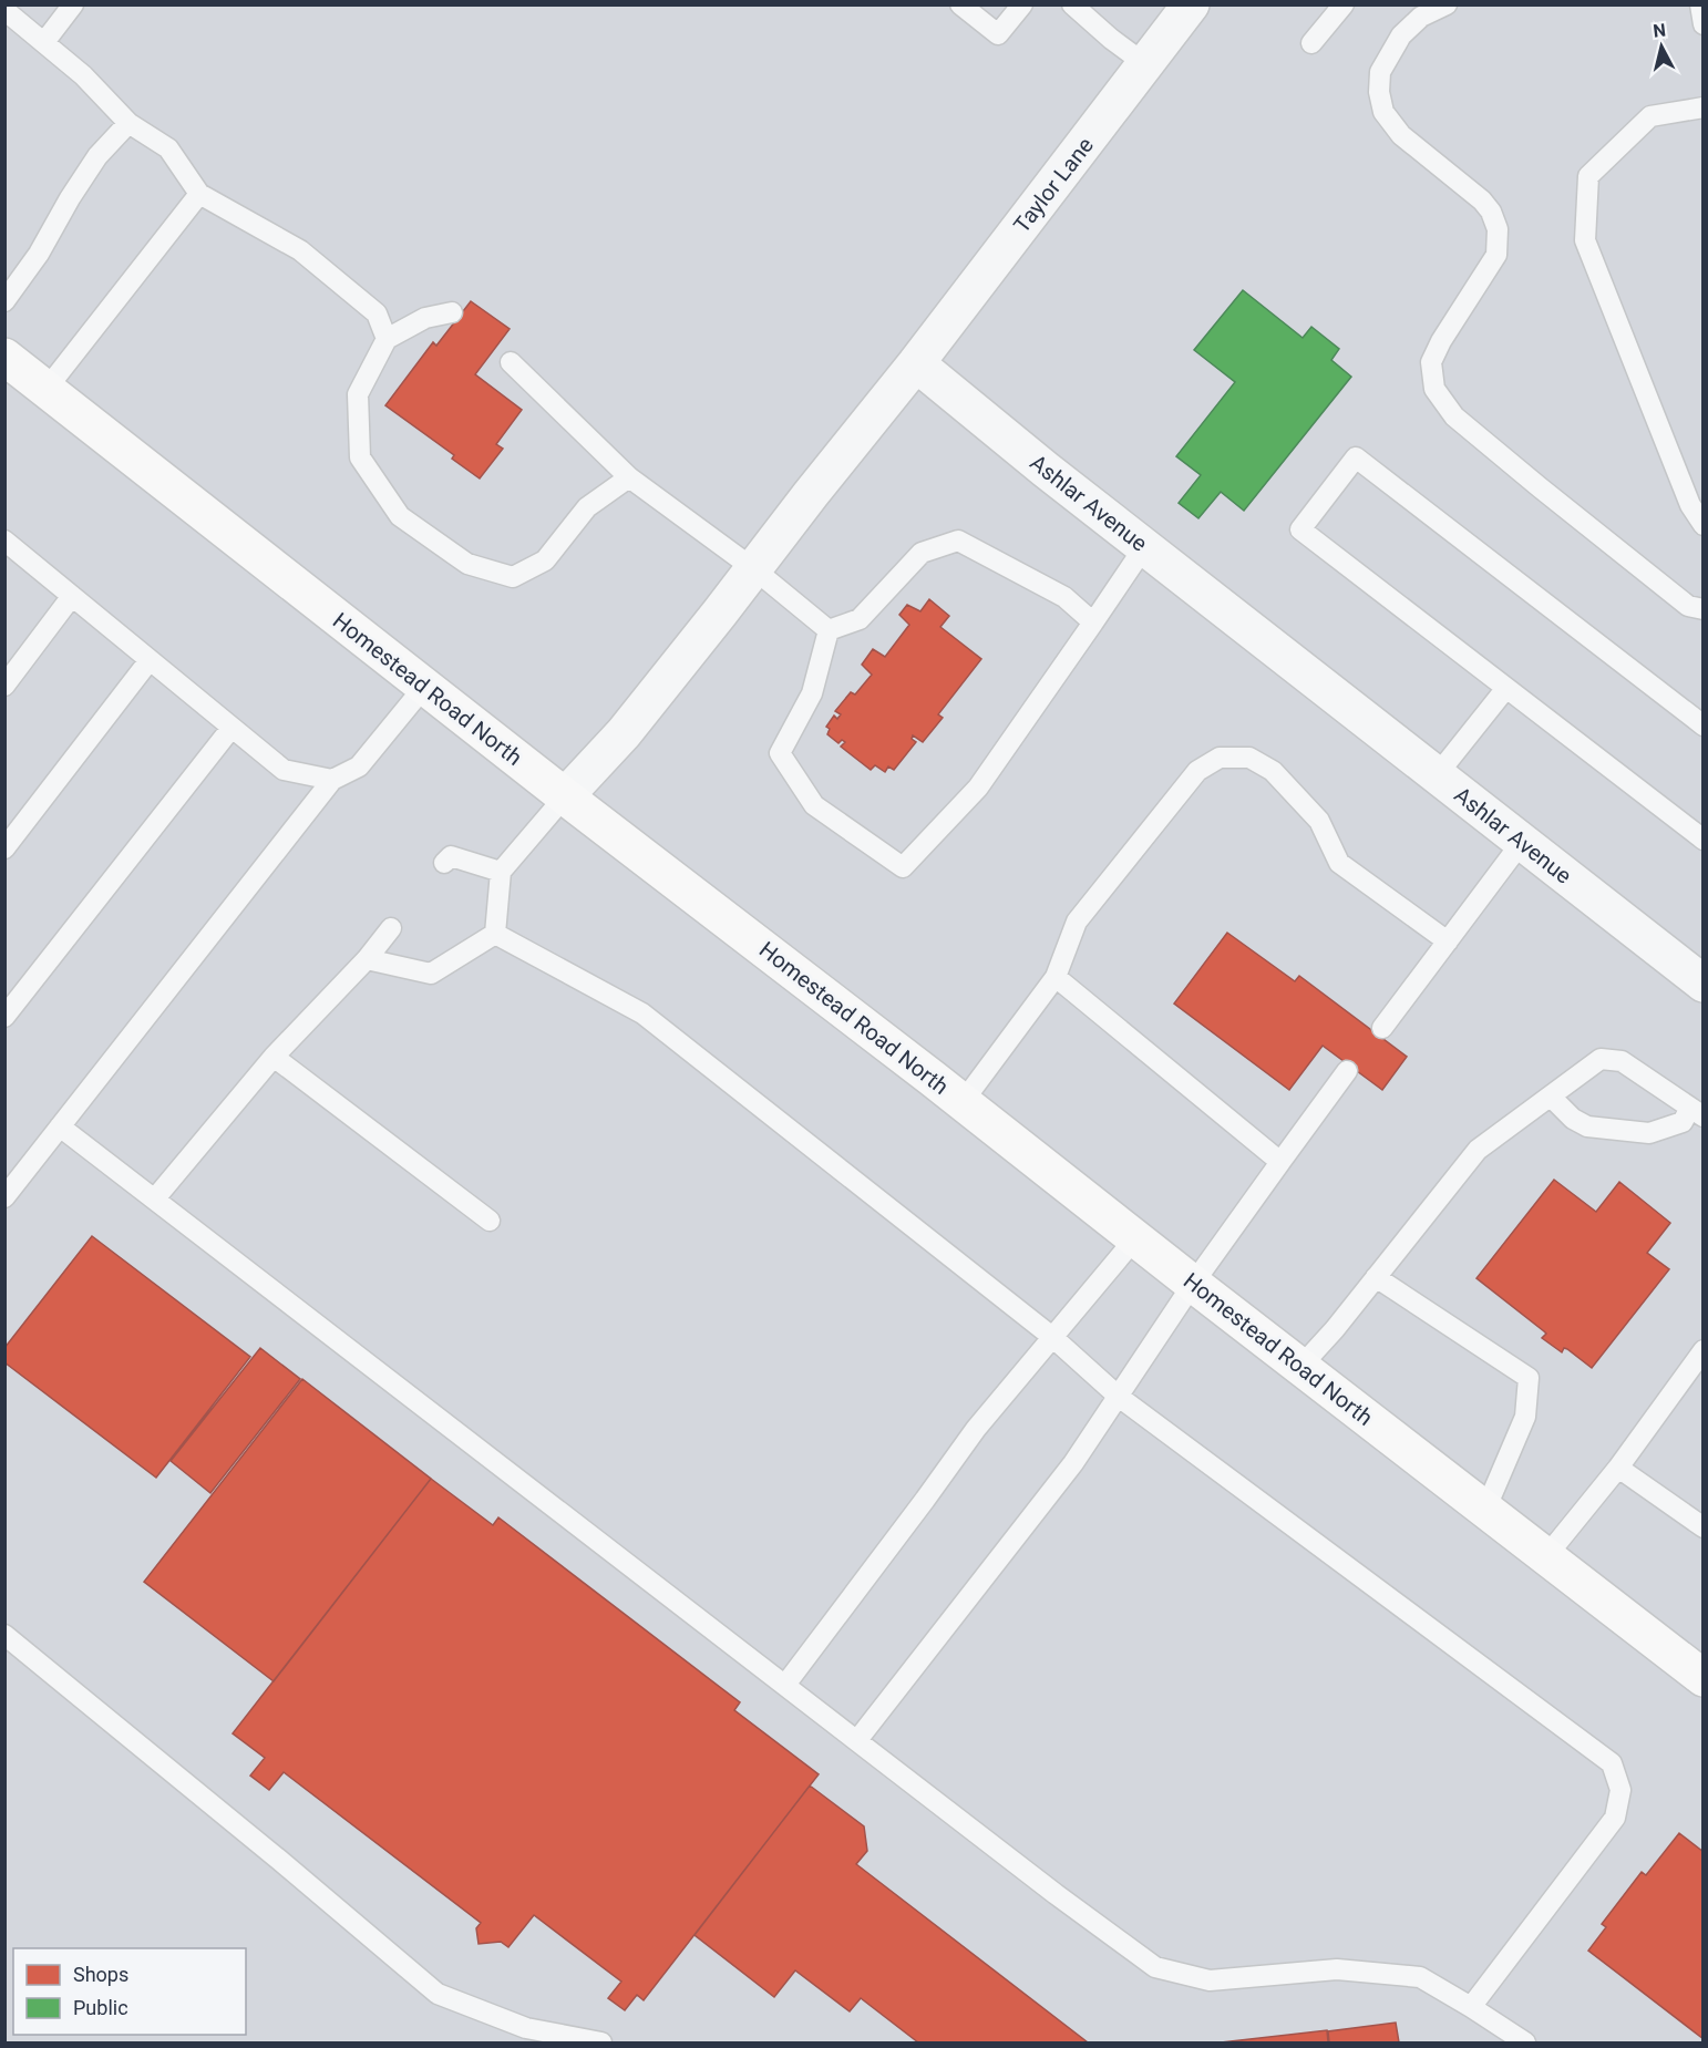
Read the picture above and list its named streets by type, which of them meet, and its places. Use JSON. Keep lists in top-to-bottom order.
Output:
{
  "streets": {
    "main road": ["Homestead Road North"],
    "street": ["Taylor Lane", "Ashlar Avenue"]
  },
  "crossings": [
    ["Taylor Lane", "Ashlar Avenue"]
  ],
  "legend": ["Shops", "Public"],
  "north": "top"
}
